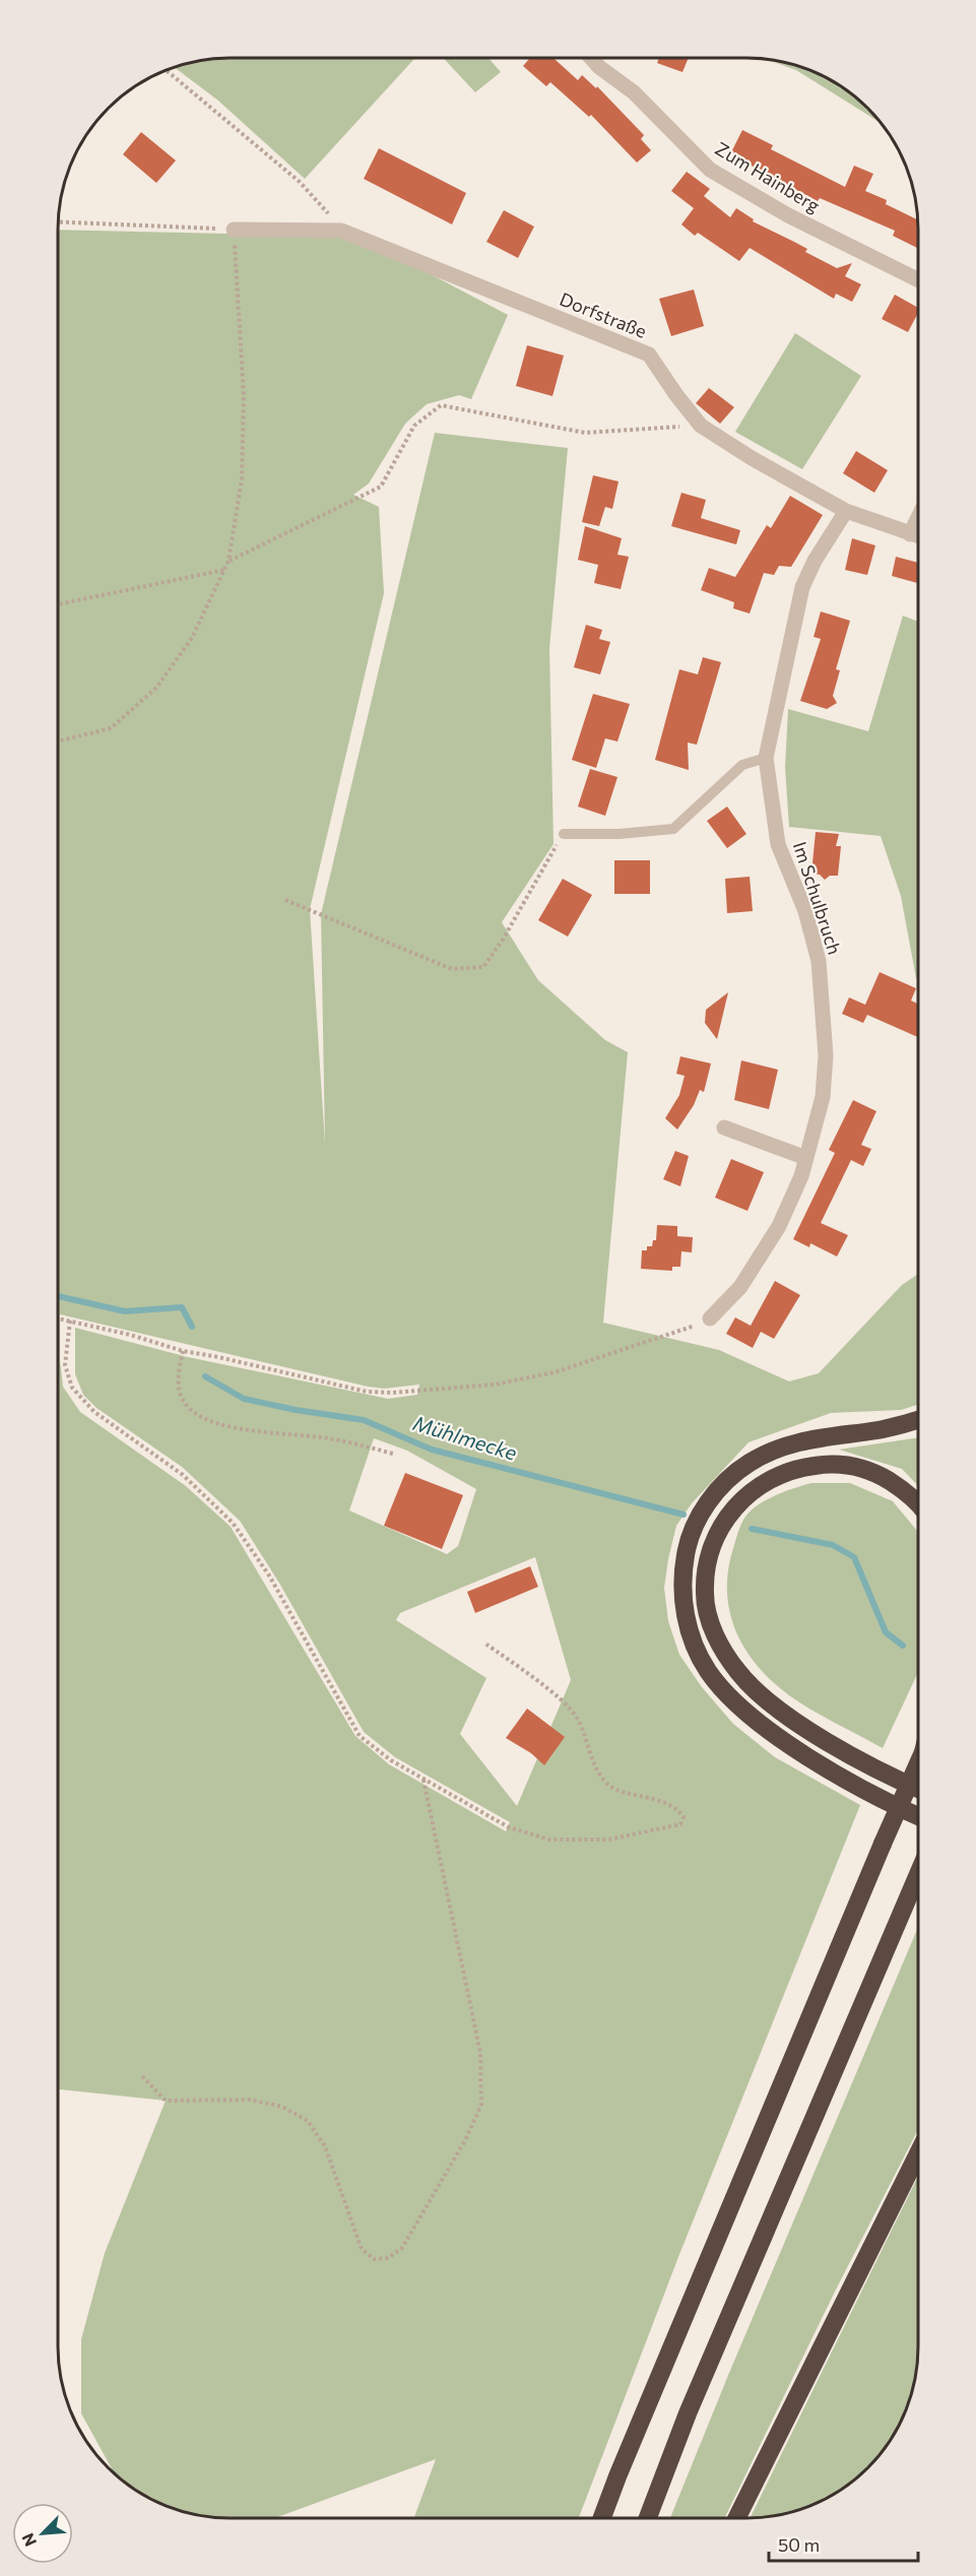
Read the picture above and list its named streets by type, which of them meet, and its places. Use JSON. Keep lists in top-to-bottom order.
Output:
{
  "streets": {
    "street": ["Zum Hainberg", "Dorfstraße", "Im Schulbruch"]
  },
  "crossings": [
    ["Dorfstraße", "Im Schulbruch"]
  ],
  "water": ["Mühlmecke"],
  "scale_bar": "50 m",
  "north": "bottom left"
}
